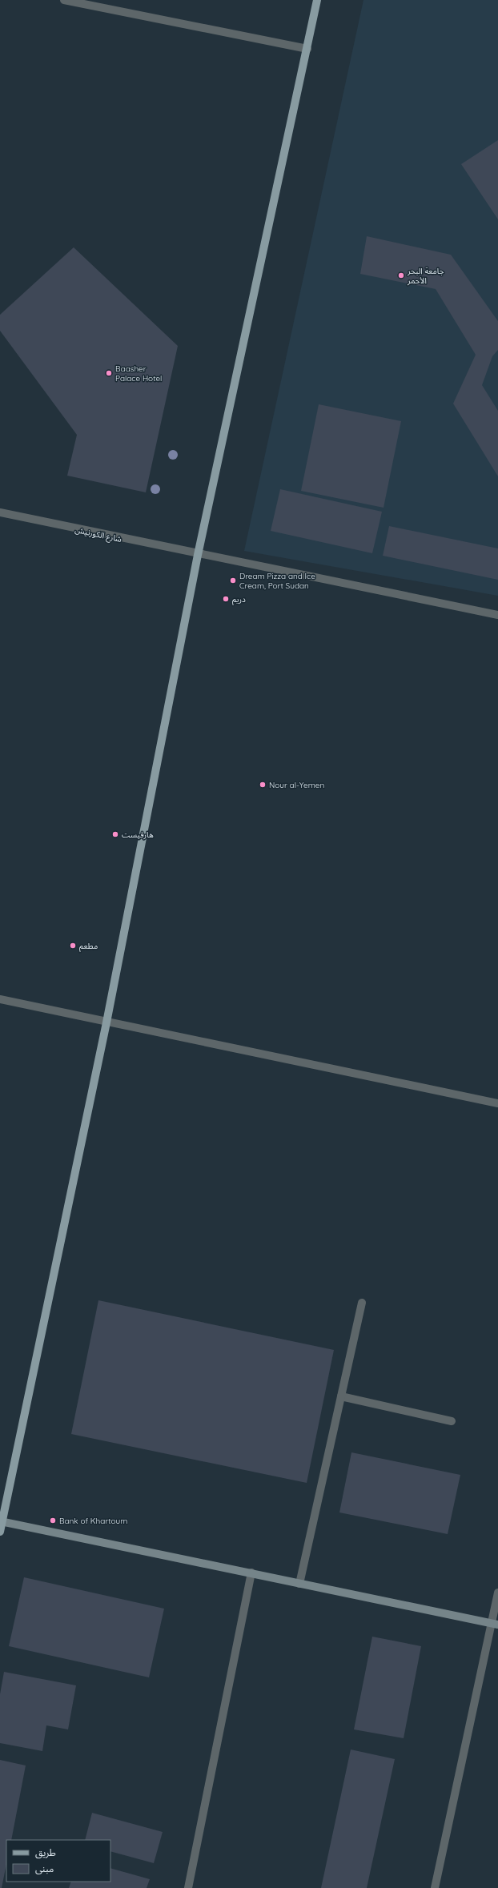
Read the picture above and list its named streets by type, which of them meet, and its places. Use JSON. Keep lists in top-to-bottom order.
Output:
{
  "streets": {
    "street": ["شارع الكورنيش"]
  },
  "places": [
    "جامعة البحر الأحمر",
    "Baasher Palace Hotel",
    "Dream Pizza and Ice Cream, Port Sudan",
    "دريم",
    "Nour al-Yemen",
    "هارفيست",
    "مطعم",
    "Bank of Khartoum"
  ],
  "legend": ["طريق", "مبنى"]
}
